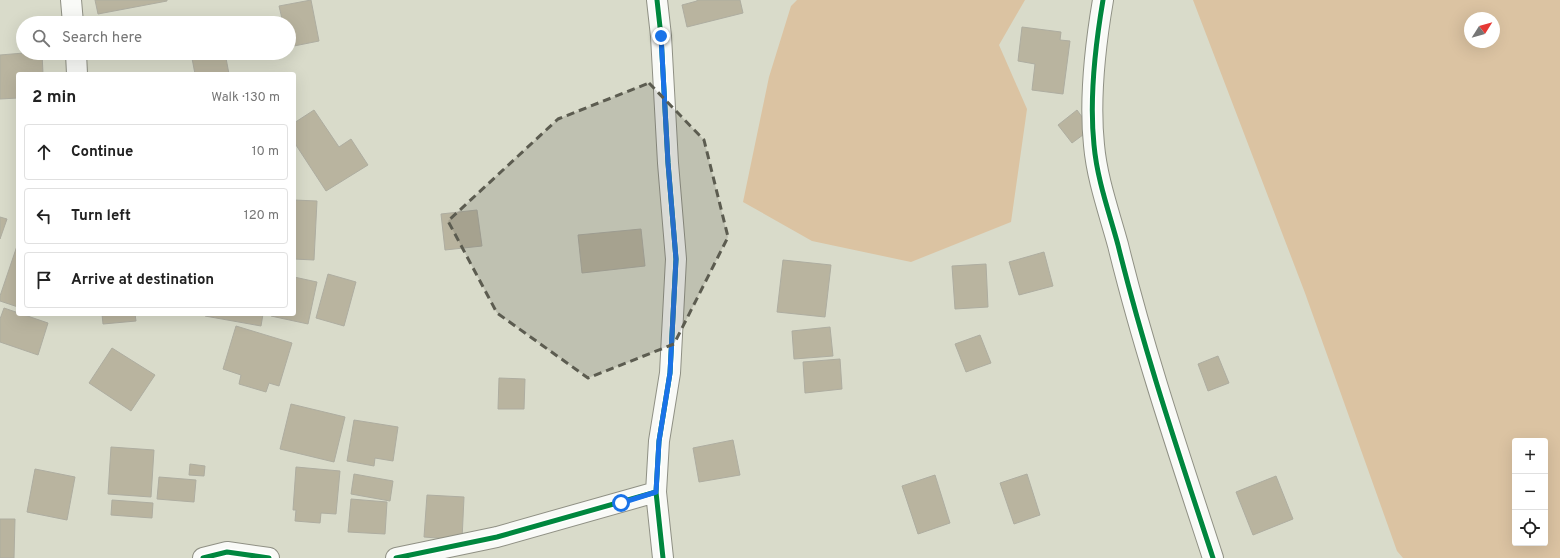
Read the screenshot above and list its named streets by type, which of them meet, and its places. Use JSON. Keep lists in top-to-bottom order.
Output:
{
  "north": "top right",
  "page": {
    "search": "Search here",
    "heading": ["2 min", "Walk · 130 m"],
    "list": [
      ["Continue", "10 m"],
      ["Turn left", "120 m"],
      "Arrive at destination"
    ],
    "map_buttons": ["+", "−"]
  }
}
